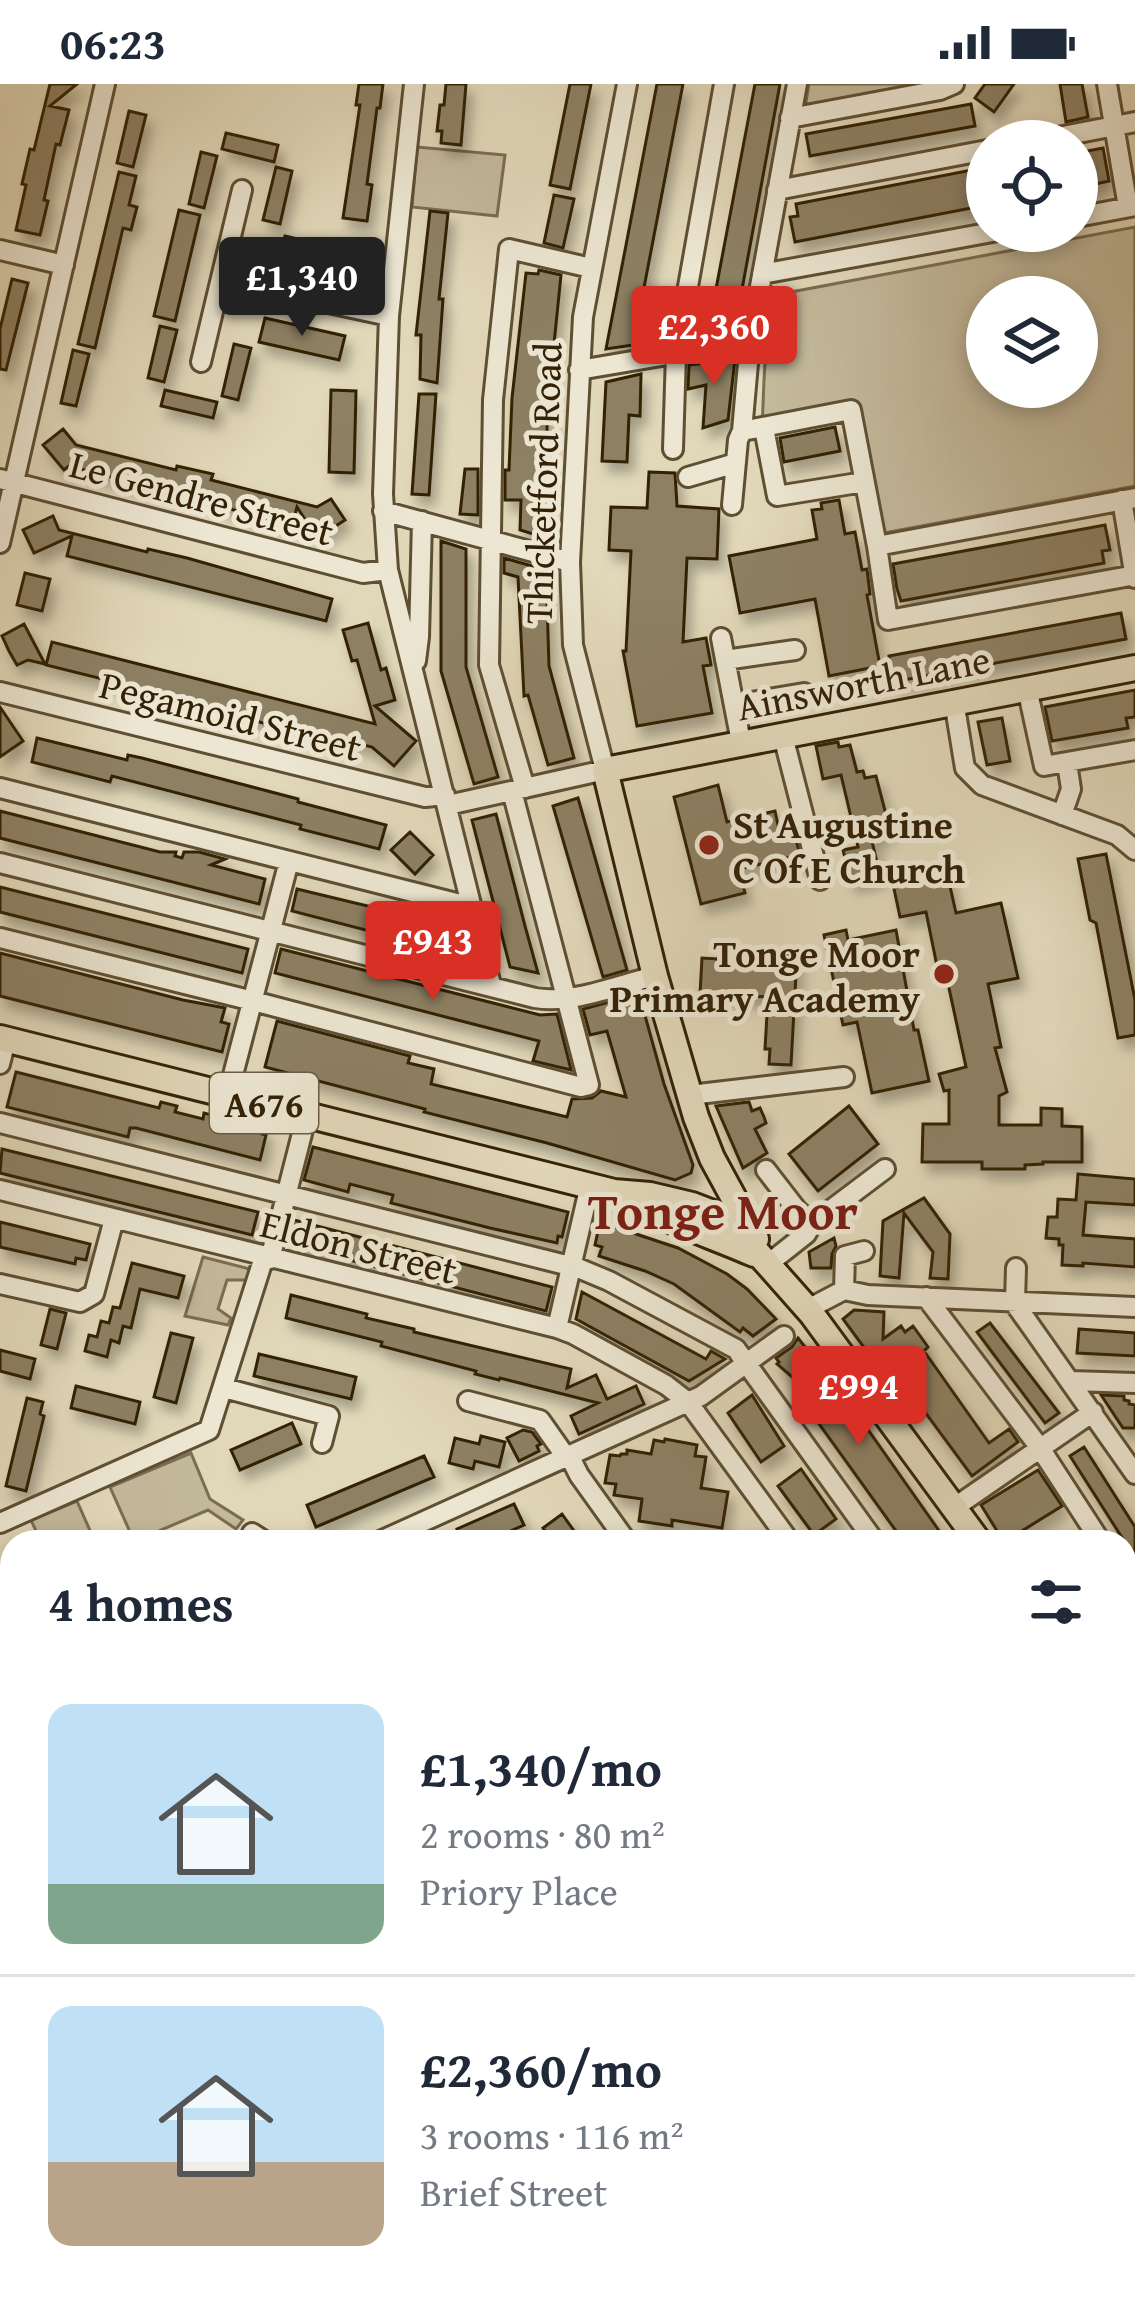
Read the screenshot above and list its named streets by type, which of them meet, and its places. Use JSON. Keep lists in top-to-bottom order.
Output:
{
  "streets": {
    "main road": ["Thicketford Road", "Ainsworth Lane", "A676"],
    "street": ["Le Gendre Street", "Pegamoid Street", "Eldon Street"]
  },
  "crossings": [
    ["Thicketford Road", "Ainsworth Lane"],
    ["Thicketford Road", "Pegamoid Street"],
    ["Thicketford Road", "A676"],
    ["Ainsworth Lane", "Pegamoid Street"]
  ],
  "districts": ["Tonge Moor"],
  "places": ["St Augustine C Of E Church", "Tonge Moor Primary Academy"],
  "page": {
    "status": "06:23",
    "price": [
      "£1,340",
      "£2,360",
      "£943",
      "£994"
    ],
    "heading": "4 homes",
    "list": [
      {
        "name": "£1,340/mo",
        "note": "2 rooms · 80 m² · Priory Place"
      },
      {
        "name": "£2,360/mo",
        "note": "3 rooms · 116 m² · Brief Street"
      }
    ]
  }
}
